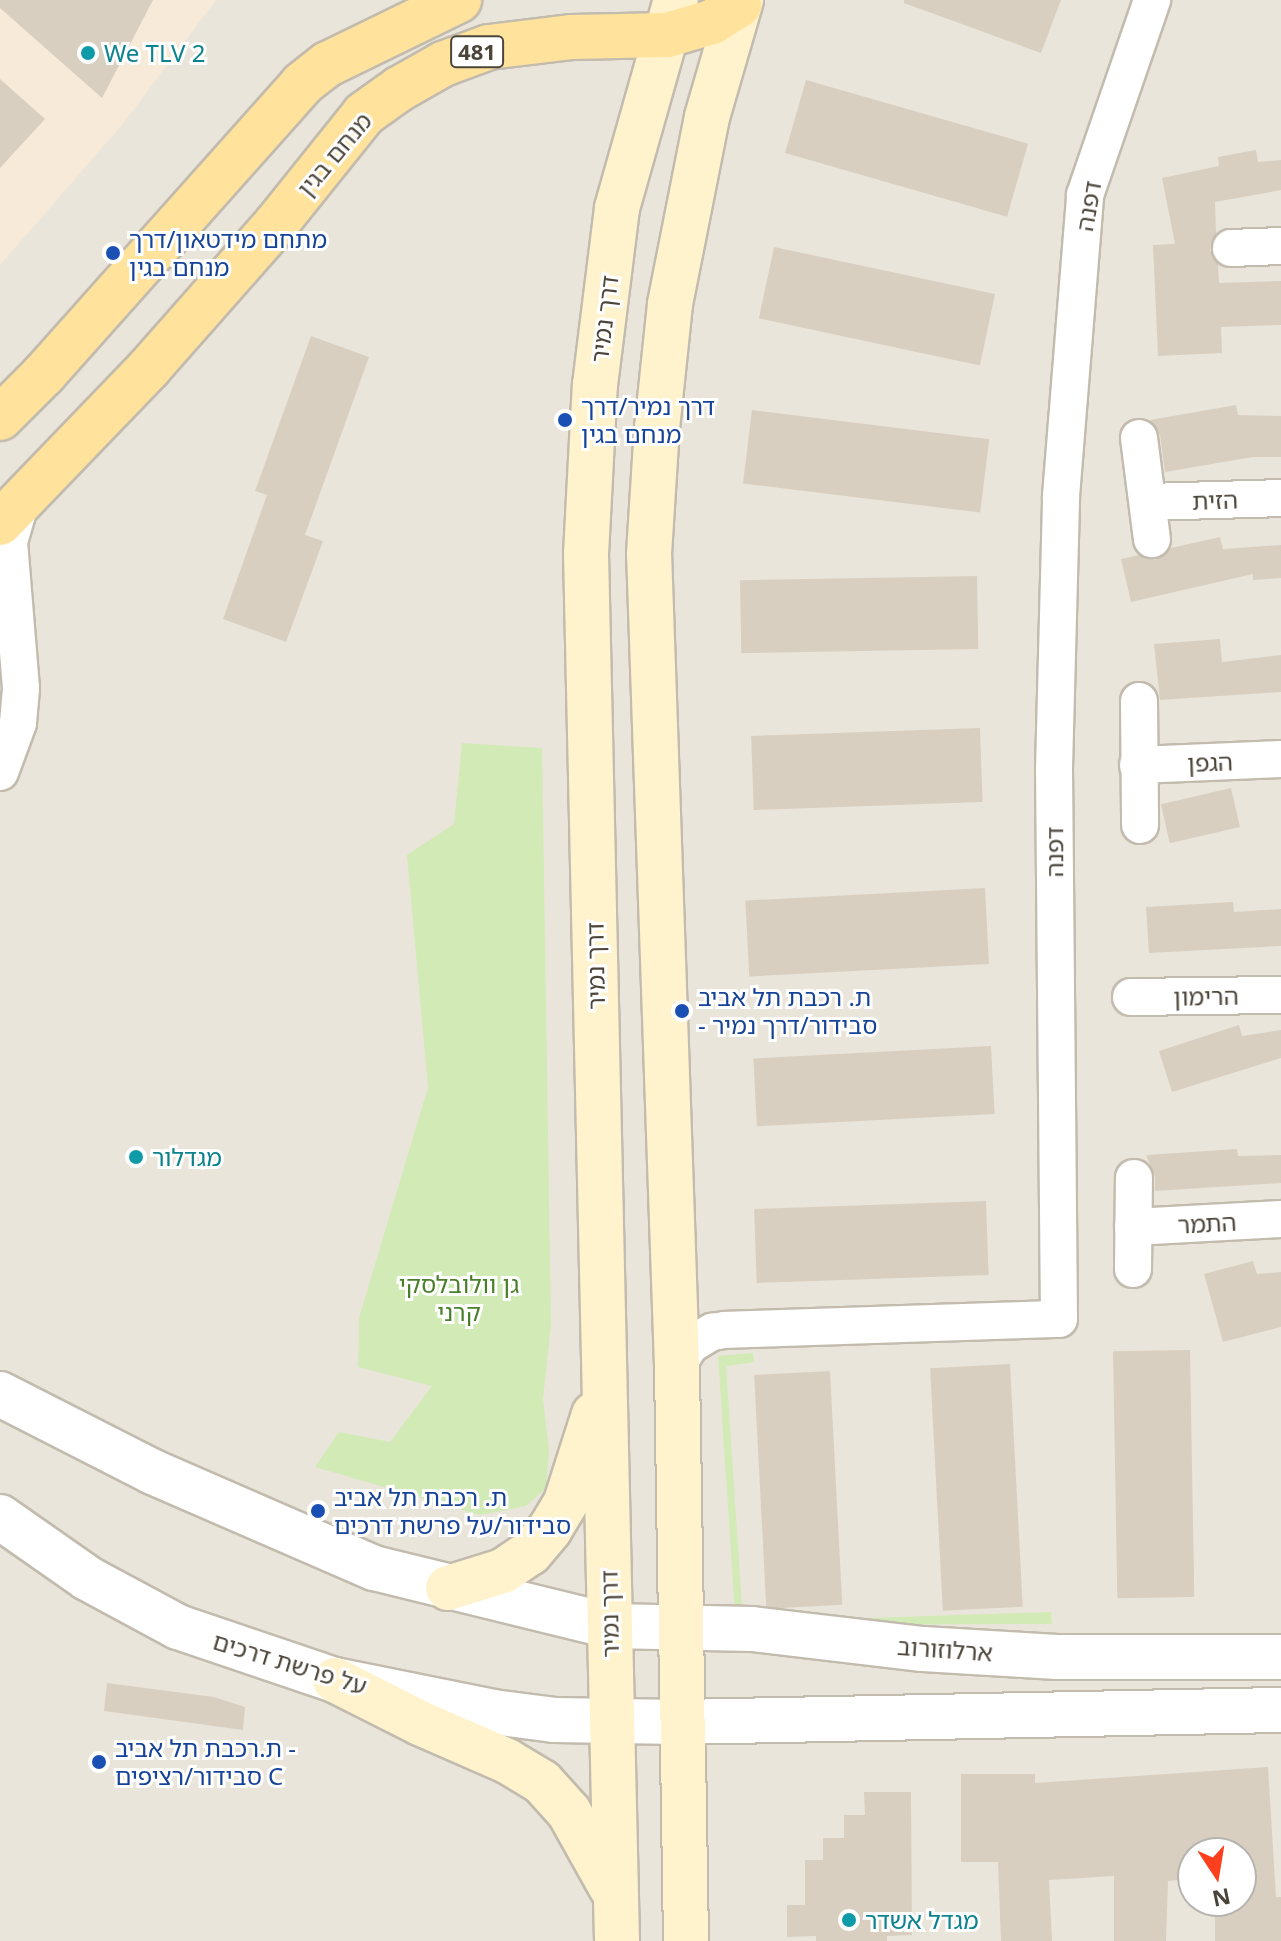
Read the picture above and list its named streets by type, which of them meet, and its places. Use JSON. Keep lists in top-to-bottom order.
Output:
{
  "streets": {
    "main road": ["481", "מנחם בגין", "דרך נמיר"],
    "street": [
      "דפנה",
      "הזית",
      "הגפן",
      "הרימון",
      "התמר",
      "ארלוזורוב",
      "על פרשת דרכים"
    ]
  },
  "crossings": [
    ["מנחם בגין", "דרך נמיר"],
    ["דרך נמיר", "ארלוזורוב"],
    ["דרך נמיר", "על פרשת דרכים"]
  ],
  "parks": ["גן וולובלסקי קרני"],
  "places": [
    "We TLV 2",
    "מתחם מידטאון/דרך מנחם בגין",
    "דרך נמיר/דרך מנחם בגין",
    "ת. רכבת תל אביב - סבידור/דרך נמיר",
    "מגדלור",
    "ת. רכבת תל אביב סבידור/על פרשת דרכים",
    "ת.רכבת תל אביב - סבידור/רציפים C",
    "מגדל אשדר"
  ],
  "north": "bottom"
}
